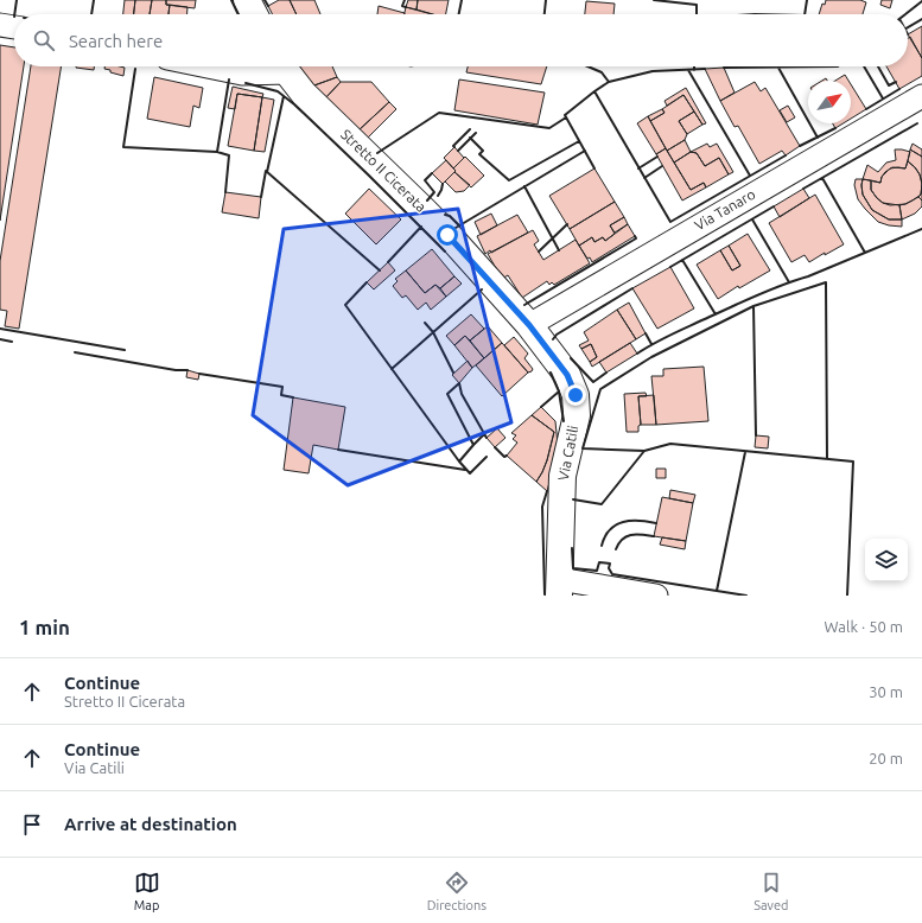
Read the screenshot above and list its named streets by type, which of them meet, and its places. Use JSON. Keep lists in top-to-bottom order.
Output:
{
  "streets": {
    "street": ["Stretto II Cicerata", "Via Tanaro", "Via Catili"]
  },
  "crossings": [
    ["Stretto II Cicerata", "Via Tanaro"],
    ["Stretto II Cicerata", "Via Catili"],
    ["Via Tanaro", "Via Catili"]
  ],
  "north": "top right",
  "page": {
    "search": "Search here",
    "heading": ["1 min", "Walk · 50 m"],
    "list": [
      ["Continue", "Stretto II Cicerata", "30 m"],
      ["Continue", "Via Catili", "20 m"],
      "Arrive at destination"
    ],
    "nav": ["Map", "Directions", "Saved"]
  }
}
